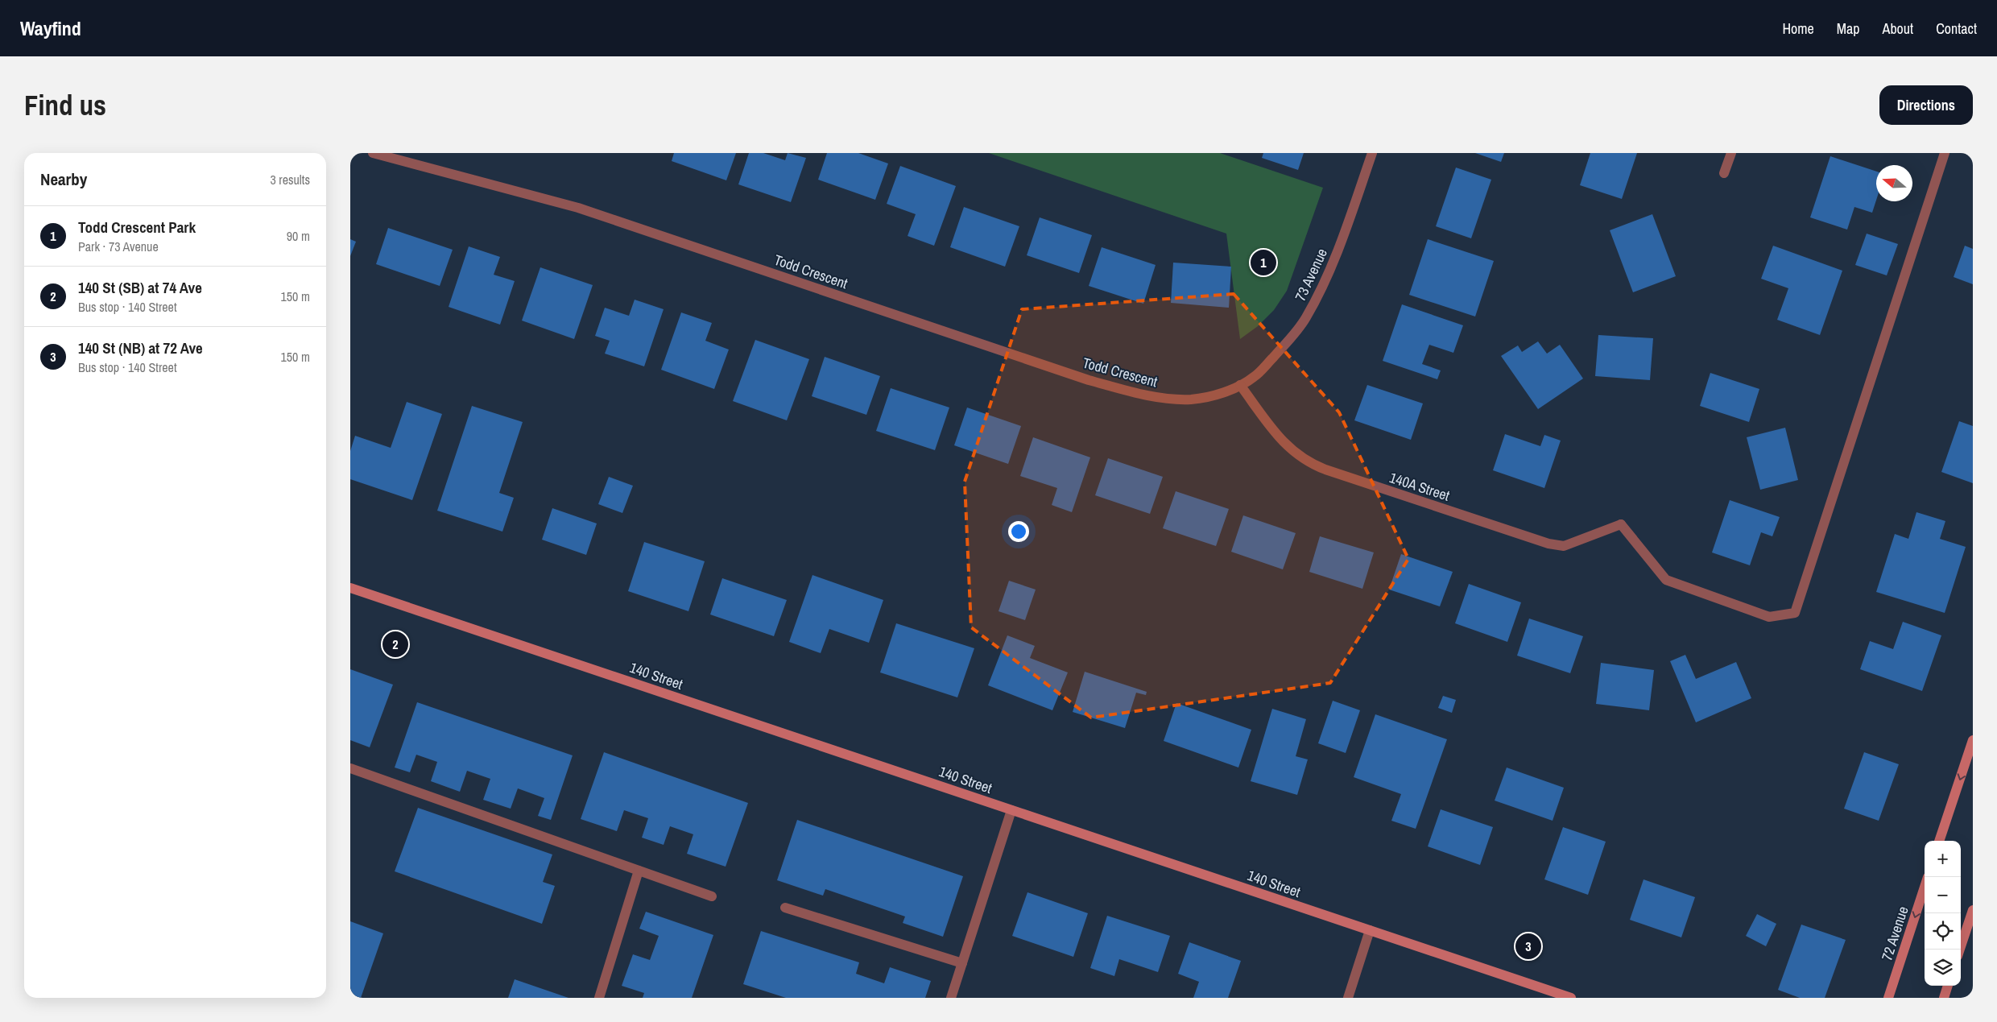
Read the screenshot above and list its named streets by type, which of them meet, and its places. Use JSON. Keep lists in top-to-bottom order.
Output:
{
  "streets": {
    "main road": ["140 Street", "72 Avenue"],
    "street": ["Todd Crescent", "73 Avenue", "140A Street"]
  },
  "crossings": [
    ["Todd Crescent", "73 Avenue"],
    ["Todd Crescent", "140A Street"],
    ["73 Avenue", "140A Street"]
  ],
  "north": "left",
  "page": {
    "header": "Wayfind",
    "nav": [
      "Home",
      "Map",
      "About",
      "Contact"
    ],
    "buttons": "Directions",
    "title": "Find us",
    "heading": ["Nearby", "3 results"],
    "list": [
      {
        "mark": "1",
        "name": "Todd Crescent Park",
        "note": "Park · 73 Avenue",
        "value": "90 m"
      },
      {
        "mark": "2",
        "name": "140 St (SB) at 74 Ave",
        "note": "Bus stop · 140 Street",
        "value": "150 m"
      },
      {
        "mark": "3",
        "name": "140 St (NB) at 72 Ave",
        "note": "Bus stop · 140 Street",
        "value": "150 m"
      }
    ],
    "pins": ["1", "2", "3"],
    "map_buttons": ["+", "−"]
  }
}
